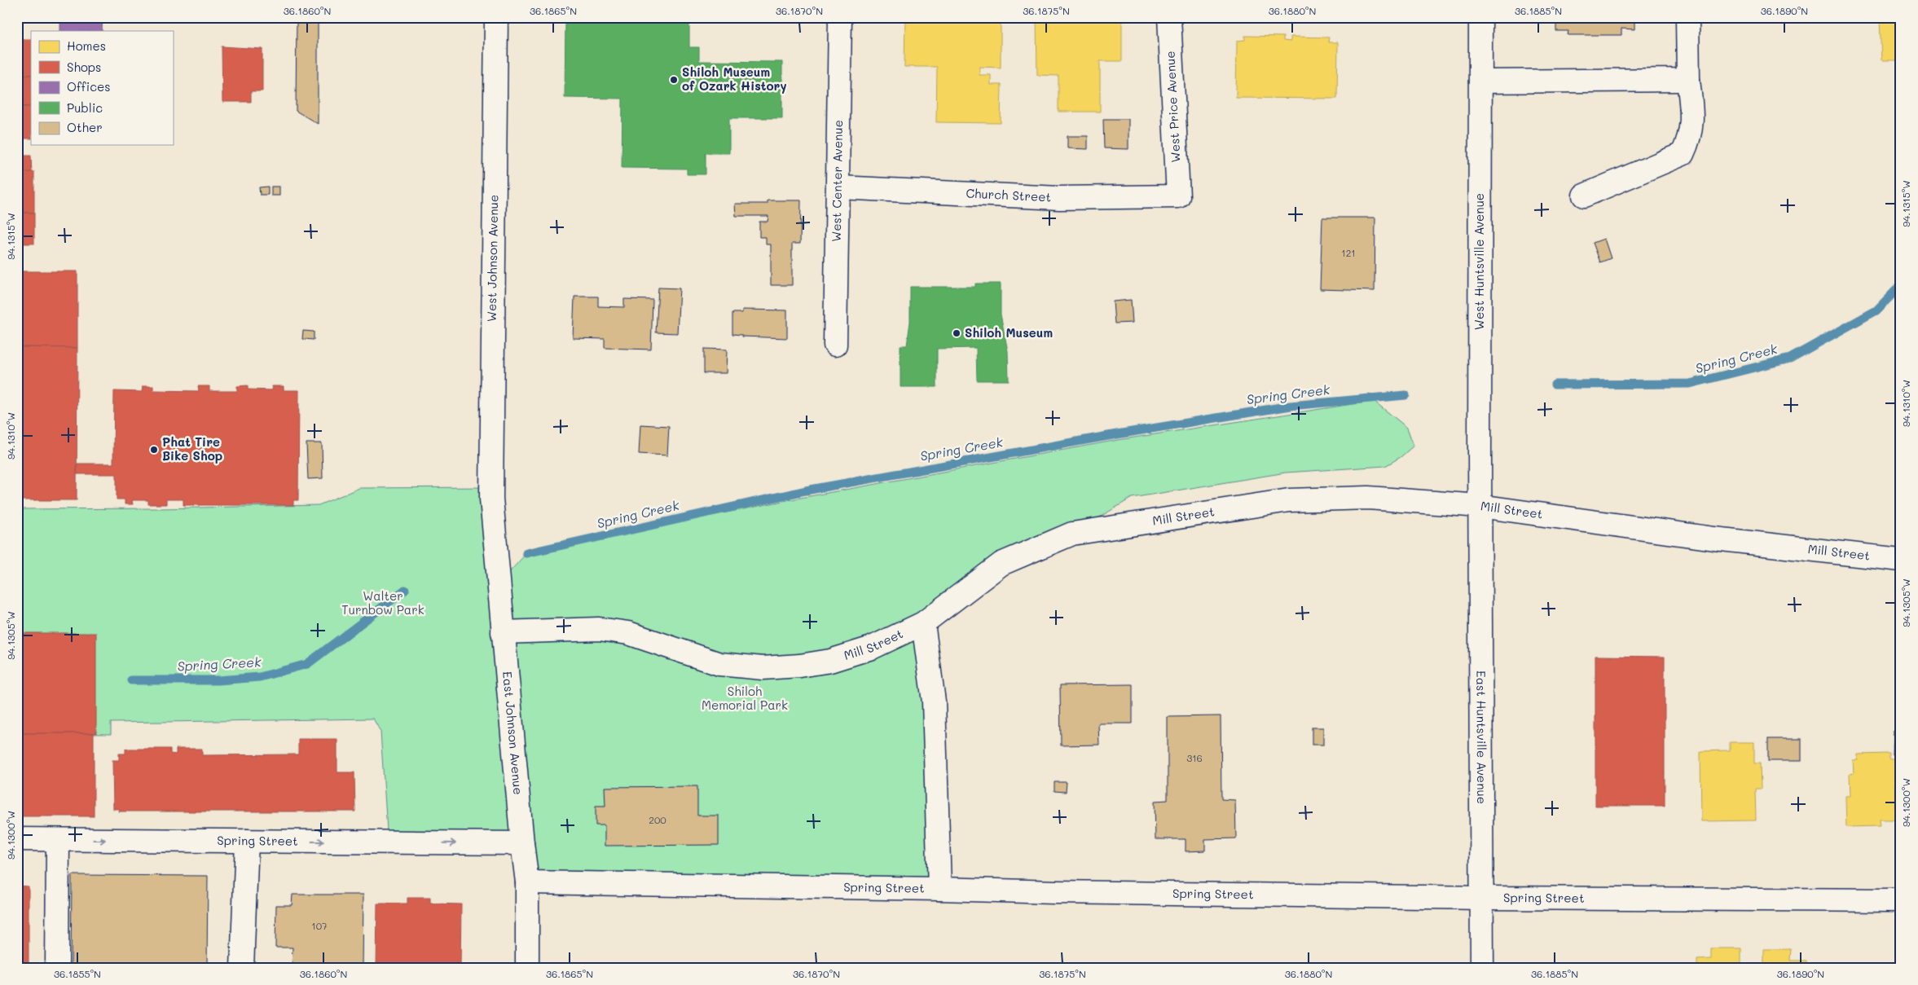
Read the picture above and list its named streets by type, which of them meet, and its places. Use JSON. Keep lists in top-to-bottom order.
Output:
{
  "streets": {
    "street": [
      "West Price Avenue",
      "West Center Avenue",
      "Church Street",
      "West Johnson Avenue",
      "West Huntsville Avenue",
      "Mill Street",
      "East Johnson Avenue",
      "East Huntsville Avenue",
      "Spring Street"
    ]
  },
  "crossings": [
    ["West Price Avenue", "Church Street"],
    ["West Center Avenue", "Church Street"],
    ["West Johnson Avenue", "East Johnson Avenue"],
    ["West Huntsville Avenue", "Mill Street"],
    ["West Huntsville Avenue", "East Huntsville Avenue"],
    ["Mill Street", "East Johnson Avenue"],
    ["Mill Street", "East Huntsville Avenue"],
    ["East Johnson Avenue", "Spring Street"],
    ["East Huntsville Avenue", "Spring Street"]
  ],
  "water": ["Spring Creek"],
  "parks": ["Walter Turnbow Park", "Shiloh Memorial Park"],
  "places": ["Shiloh Museum of Ozark History", "Shiloh Museum", "Phat Tire Bike Shop"],
  "house_numbers": [
    "121",
    "316",
    "200",
    "107"
  ],
  "legend": [
    "Homes",
    "Shops",
    "Offices",
    "Public",
    "Other"
  ],
  "coordinates": [
    "36.1860°N",
    "36.1865°N",
    "36.1870°N",
    "36.1875°N",
    "36.1880°N",
    "36.1885°N",
    "36.1890°N",
    "94.1315°W",
    "94.1310°W",
    "94.1305°W",
    "94.1300°W",
    "36.1855°N"
  ]
}
